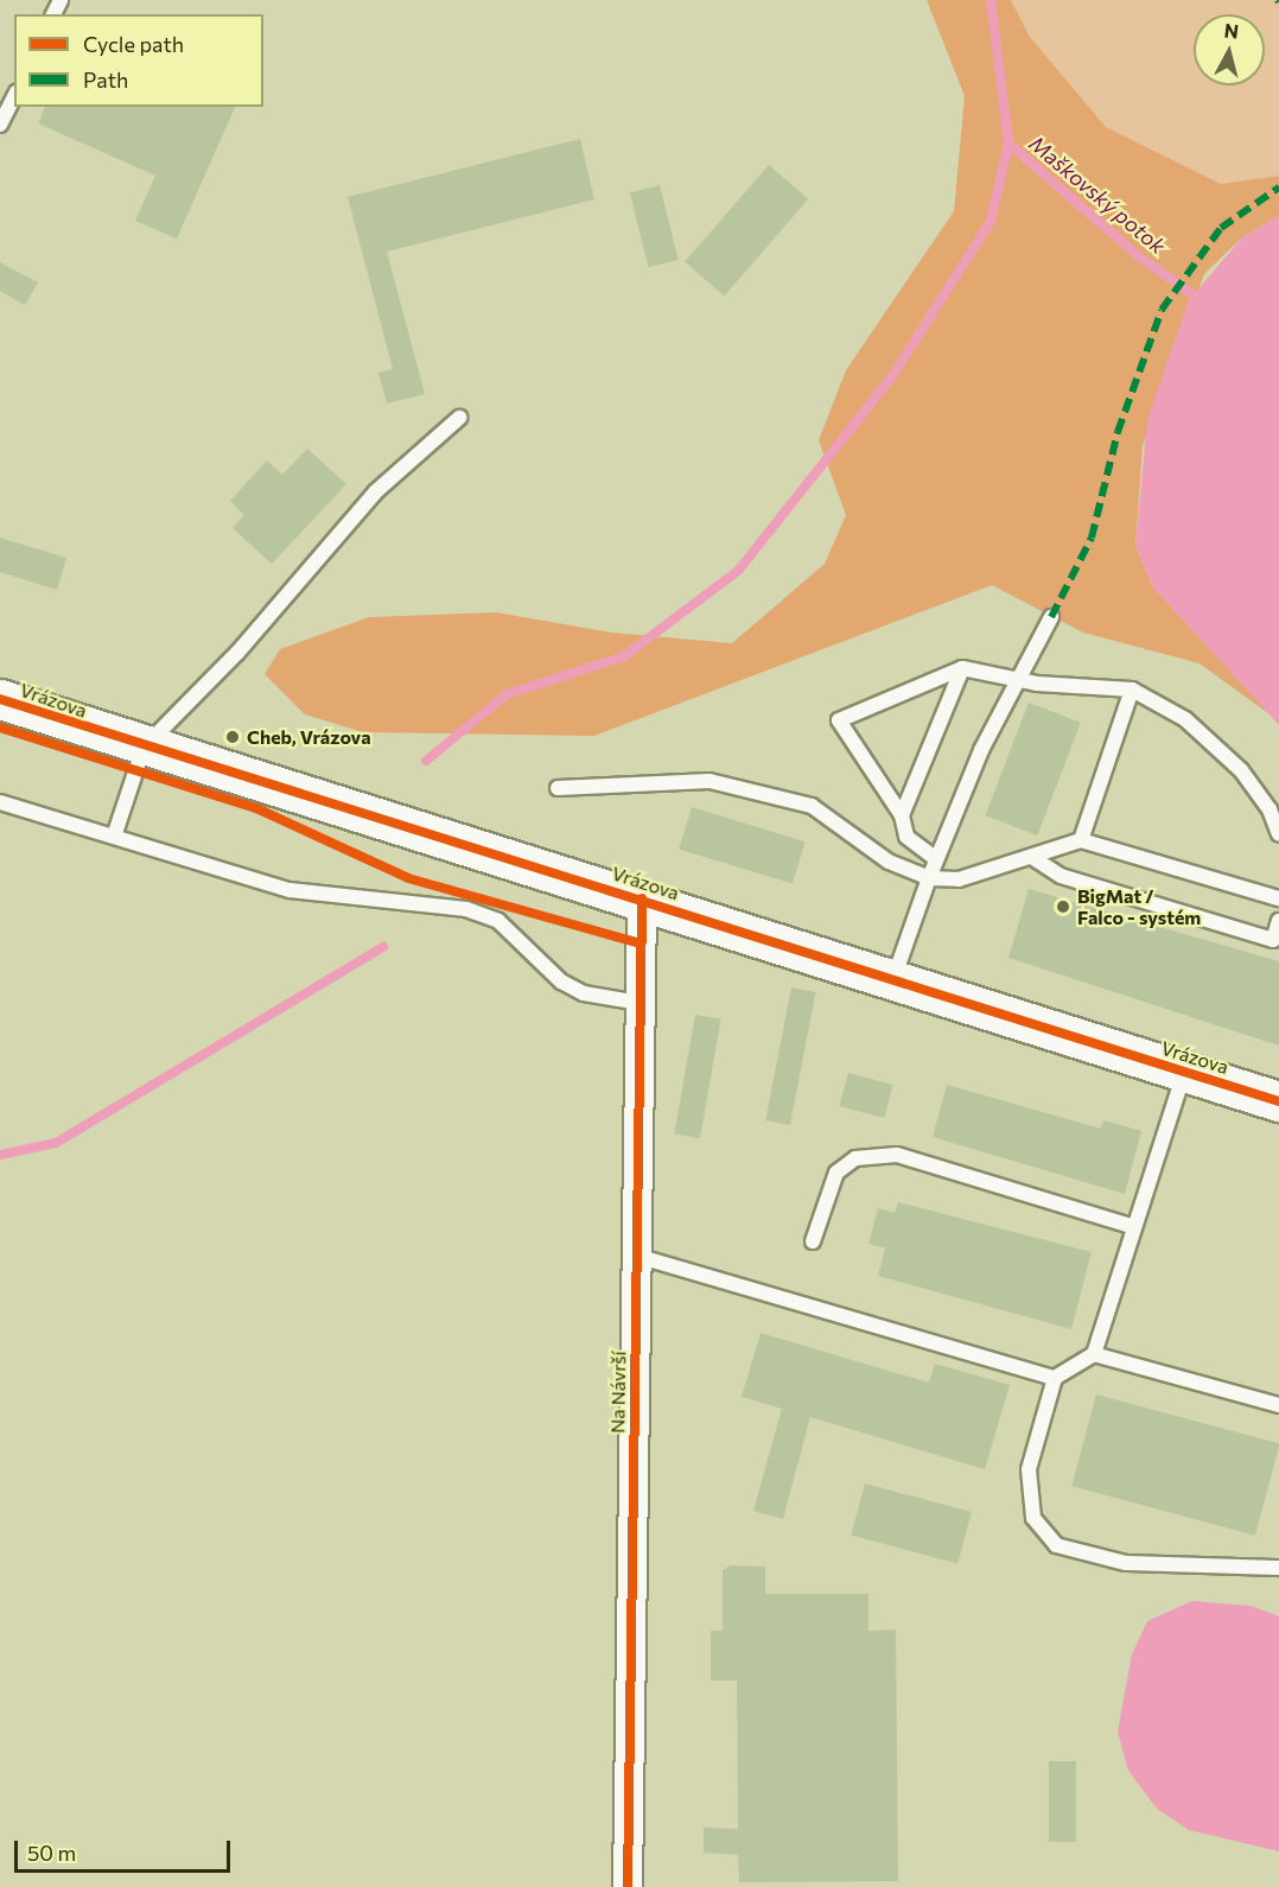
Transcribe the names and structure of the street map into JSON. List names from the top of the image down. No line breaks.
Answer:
{"streets":{"street":["Vrázova","Na Návrší"]},"crossings":[["Vrázova","Na Návrší"]],"water":["Maškovský potok"],"places":["Cheb, Vrázova","BigMat / Falco - systém"],"legend":["Cycle path","Path"],"scale_bar":"50 m","north":"top"}
